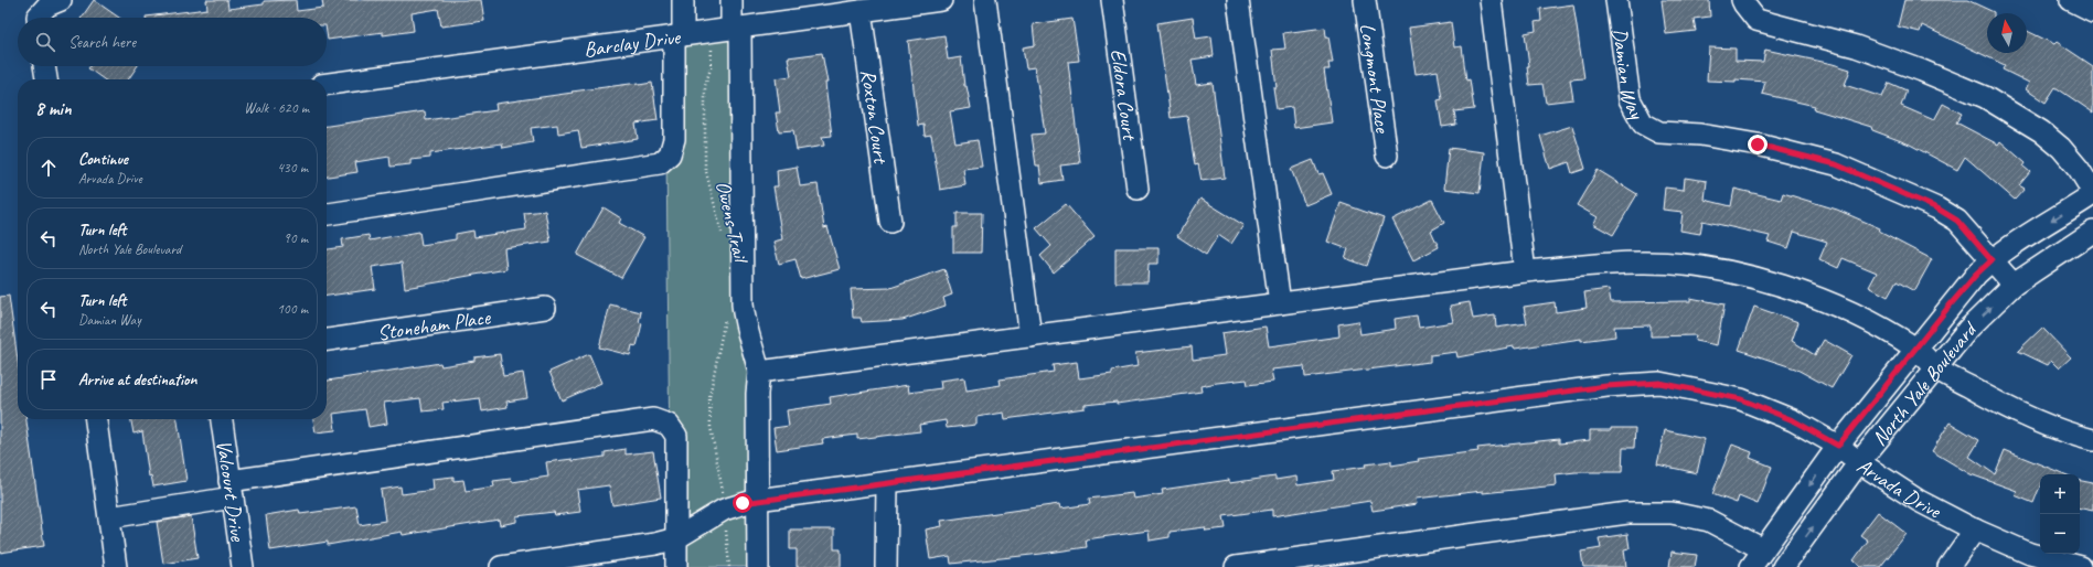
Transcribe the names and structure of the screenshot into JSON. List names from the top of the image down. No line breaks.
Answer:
{"streets":{"street":["Barclay Drive","Damian Way","Longmont Place","Eldora Court","Roxton Court","Stoneham Place","North Yale Boulevard","Arvada Drive","Valcourt Drive"],"path":["Owens Trail"]},"crossings":[["Barclay Drive","Roxton Court"],["Barclay Drive","Owens Trail"],["Damian Way","North Yale Boulevard"],["North Yale Boulevard","Arvada Drive"]],"north":"top","page":{"search":"Search here","heading":["8 min","Walk · 620 m"],"list":[["Continue","Arvada Drive","430 m"],["Turn left","North Yale Boulevard","90 m"],["Turn left","Damian Way","100 m"],"Arrive at destination"],"map_buttons":["+","−"]}}
